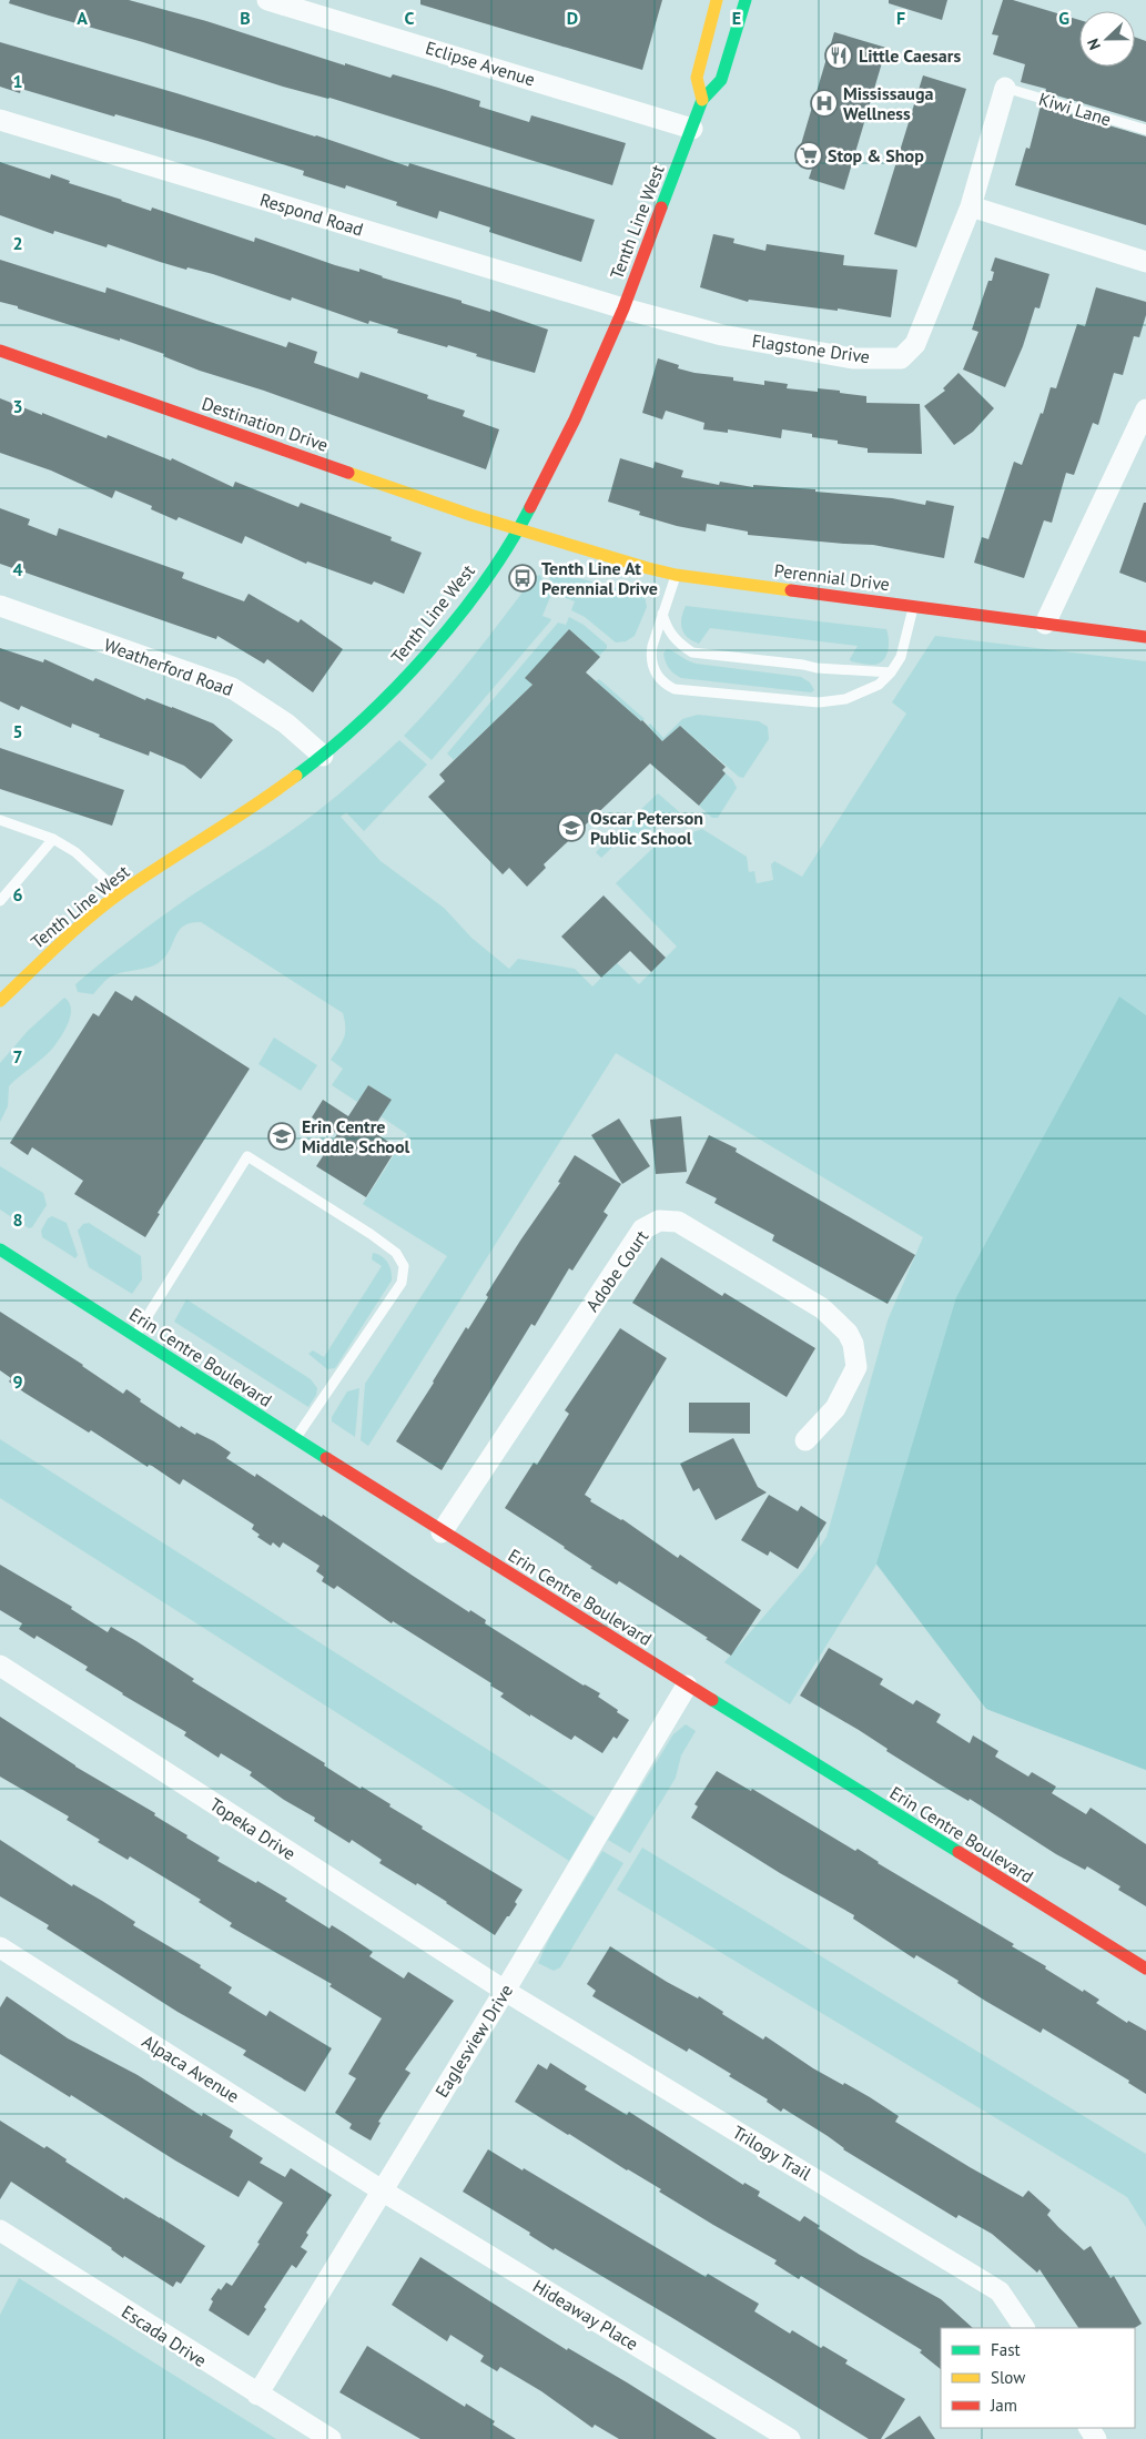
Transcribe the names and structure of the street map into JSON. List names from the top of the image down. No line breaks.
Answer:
{"streets":{"street":["Eclipse Avenue","Respond Road","Tenth Line West","Flagstone Drive","Destination Drive","Perennial Drive","Weatherford Road","Adobe Court","Erin Centre Boulevard","Topeka Drive","Eaglesview Drive","Alpaca Avenue","Trilogy Trail","Hideaway Place","Escada Drive"],"lane":["Kiwi Lane"]},"crossings":[["Eclipse Avenue","Tenth Line West"],["Kiwi Lane","Flagstone Drive"],["Respond Road","Tenth Line West"],["Respond Road","Flagstone Drive"],["Tenth Line West","Flagstone Drive"],["Tenth Line West","Destination Drive"],["Tenth Line West","Perennial Drive"],["Tenth Line West","Weatherford Road"],["Destination Drive","Perennial Drive"],["Adobe Court","Erin Centre Boulevard"],["Erin Centre Boulevard","Eaglesview Drive"],["Topeka Drive","Eaglesview Drive"],["Topeka Drive","Trilogy Trail"],["Eaglesview Drive","Alpaca Avenue"],["Eaglesview Drive","Trilogy Trail"],["Eaglesview Drive","Hideaway Place"],["Eaglesview Drive","Escada Drive"],["Alpaca Avenue","Hideaway Place"]],"places":{"restaurant":["Little Caesars"],"hospital":["Mississauga Wellness"],"supermarket":["Stop & Shop"],"bus stop":["Tenth Line At Perennial Drive"],"school or university":["Oscar Peterson Public School","Erin Centre Middle School"]},"legend":["Fast","Slow","Jam"],"north":"left","grid":{"columns":["A","B","C","D","E","F","G"],"rows":["1","2","3","4","5","6","7","8","9"]}}
